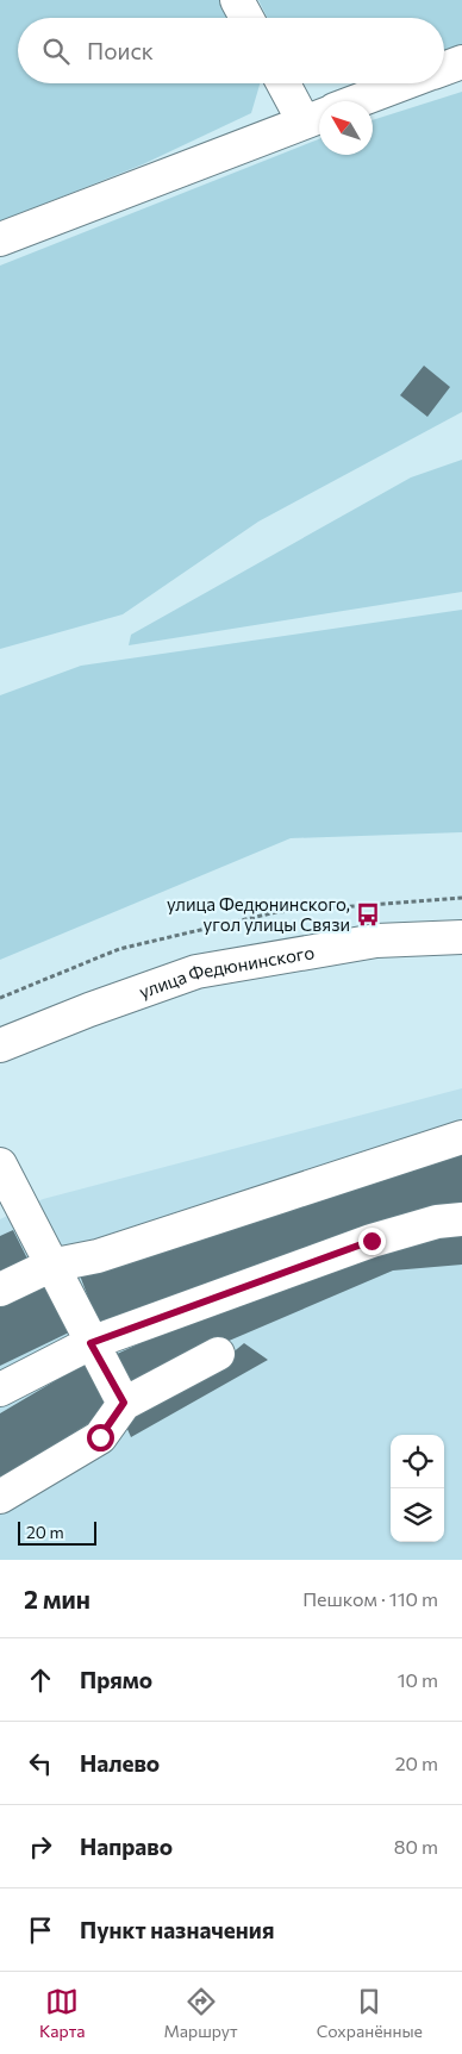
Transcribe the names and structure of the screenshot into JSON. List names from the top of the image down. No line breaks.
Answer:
{"streets":{"main road":["улица Федюнинского"]},"places":{"bus stop":["улица Федюнинского, угол улицы Связи"]},"scale_bar":"20 m","north":"top left","page":{"search":"Поиск","scale":"20 m","heading":["2 мин","Пешком · 110 m"],"list":[["Прямо","10 m"],["Налево","20 m"],["Направо","80 m"],"Пункт назначения"],"nav":["Карта","Маршрут","Сохранённые"]}}
